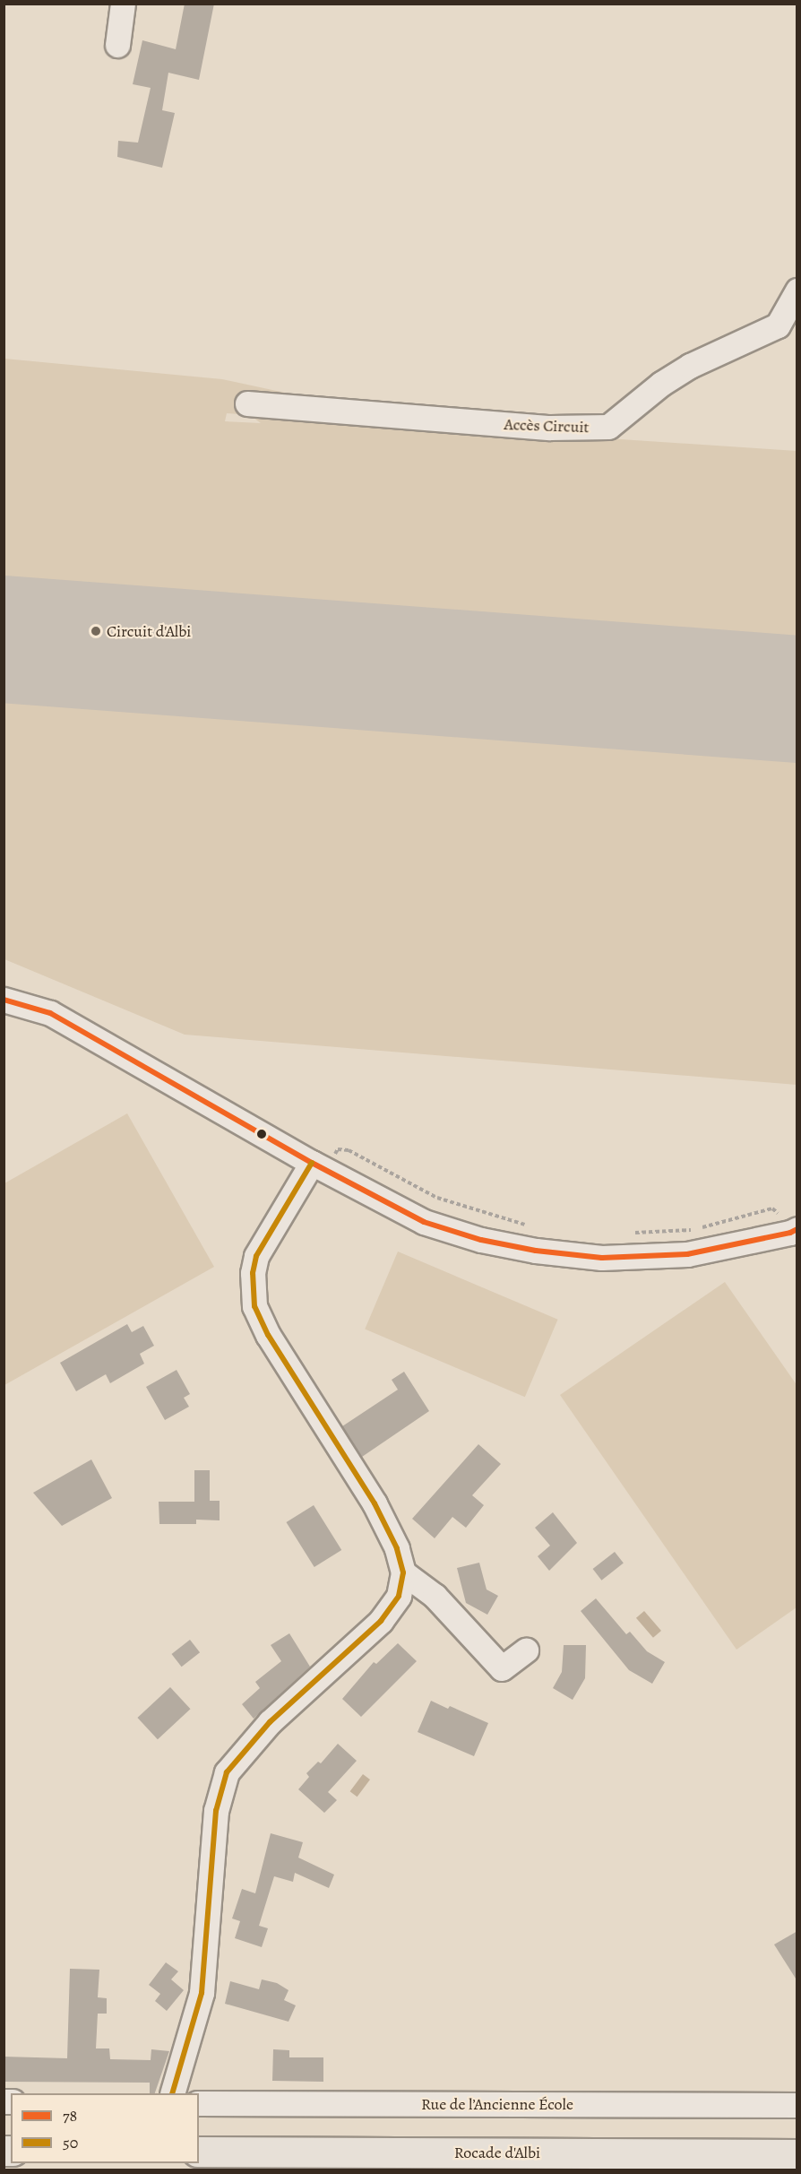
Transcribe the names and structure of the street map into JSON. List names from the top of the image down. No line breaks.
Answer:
{"streets":{"highway":["Rocade d'Albi"],"street":["Accès Circuit","Rue de l’Ancienne École"]},"places":["Circuit d'Albi"],"lines":["transit line 78","transit line 50"],"legend":["78","50"]}
